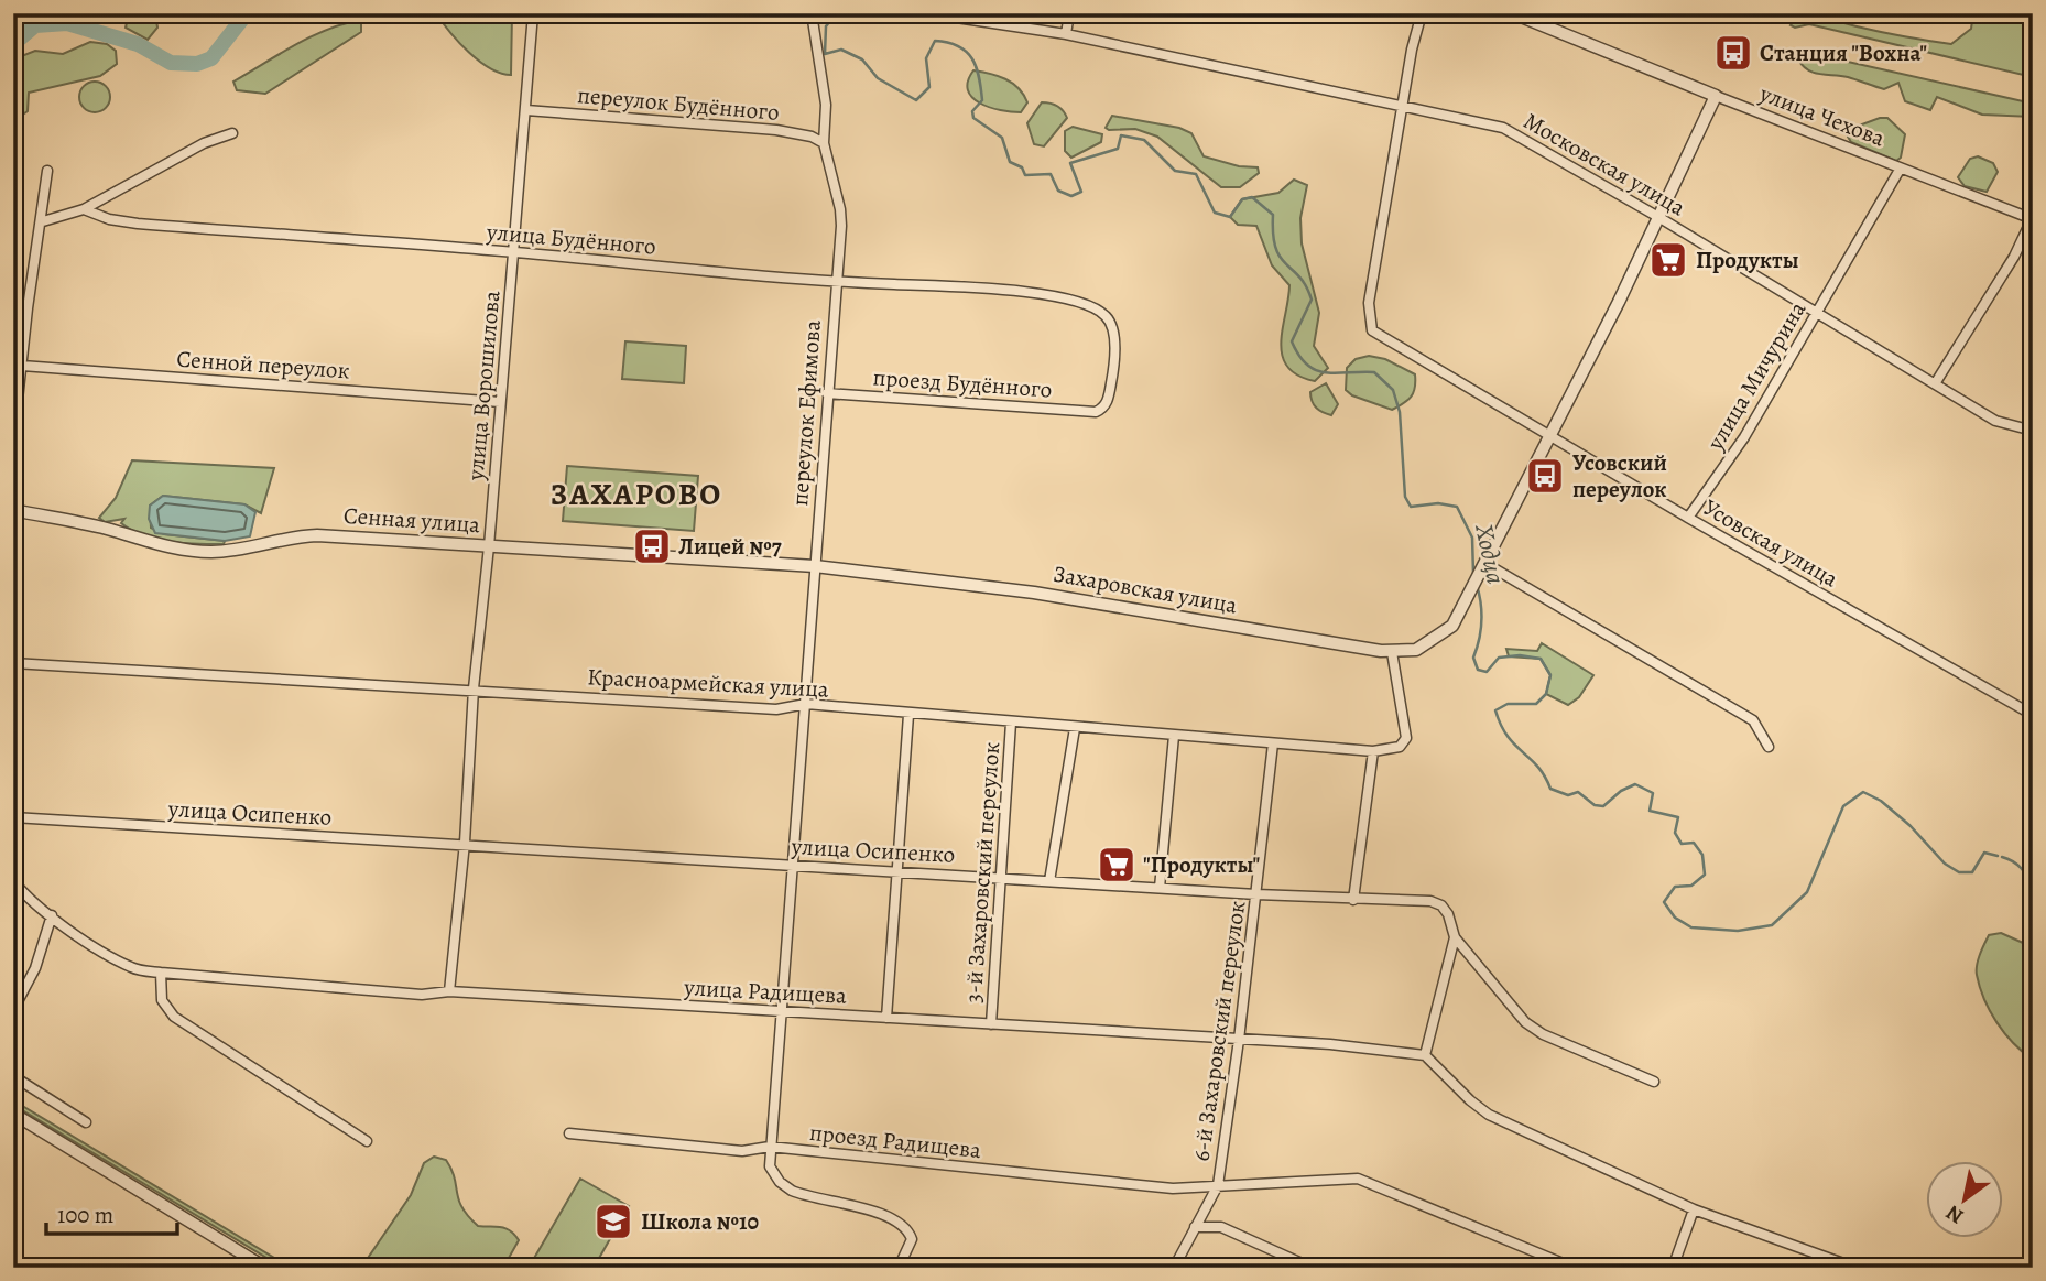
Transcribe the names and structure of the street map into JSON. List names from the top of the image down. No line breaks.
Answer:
{"streets":{"street":["переулок Будённого","улица Чехова","Московская улица","улица Будённого","Сенной переулок","улица Мичурина","проезд Будённого","улица Ворошилова","переулок Ефимова","Сенная улица","Усовская улица","Захаровская улица","Красноармейская улица","улица Осипенко","3-й Захаровский переулок","улица Радищева","6-й Захаровский переулок","проезд Радищева"]},"crossings":[["переулок Будённого","улица Ворошилова"],["переулок Будённого","переулок Ефимова"],["улица Чехова","улица Мичурина"],["Московская улица","улица Мичурина"],["Московская улица","Усовская улица"],["улица Будённого","проезд Будённого"],["улица Будённого","улица Ворошилова"],["улица Будённого","переулок Ефимова"],["Сенной переулок","улица Ворошилова"],["улица Мичурина","Усовская улица"],["проезд Будённого","переулок Ефимова"],["улица Ворошилова","Сенная улица"],["улица Ворошилова","Красноармейская улица"],["улица Ворошилова","улица Осипенко"],["улица Ворошилова","улица Радищева"],["переулок Ефимова","Сенная улица"],["переулок Ефимова","Захаровская улица"],["переулок Ефимова","Красноармейская улица"],["переулок Ефимова","улица Осипенко"],["переулок Ефимова","улица Радищева"],["переулок Ефимова","проезд Радищева"],["Сенная улица","Захаровская улица"],["Захаровская улица","Красноармейская улица"],["Красноармейская улица","3-й Захаровский переулок"],["Красноармейская улица","6-й Захаровский переулок"],["улица Осипенко","3-й Захаровский переулок"],["улица Осипенко","6-й Захаровский переулок"],["3-й Захаровский переулок","улица Радищева"],["улица Радищева","6-й Захаровский переулок"],["6-й Захаровский переулок","проезд Радищева"]],"districts":["ЗАХАРОВО"],"water":["Ходца"],"places":{"bus stop":["Станция \"Вохна\"","Усовский переулок","Лицей №7"],"supermarket":["Продукты","\"Продукты\""],"school or university":["Школа №10"]},"scale_bar":"100 m","north":"bottom left"}
